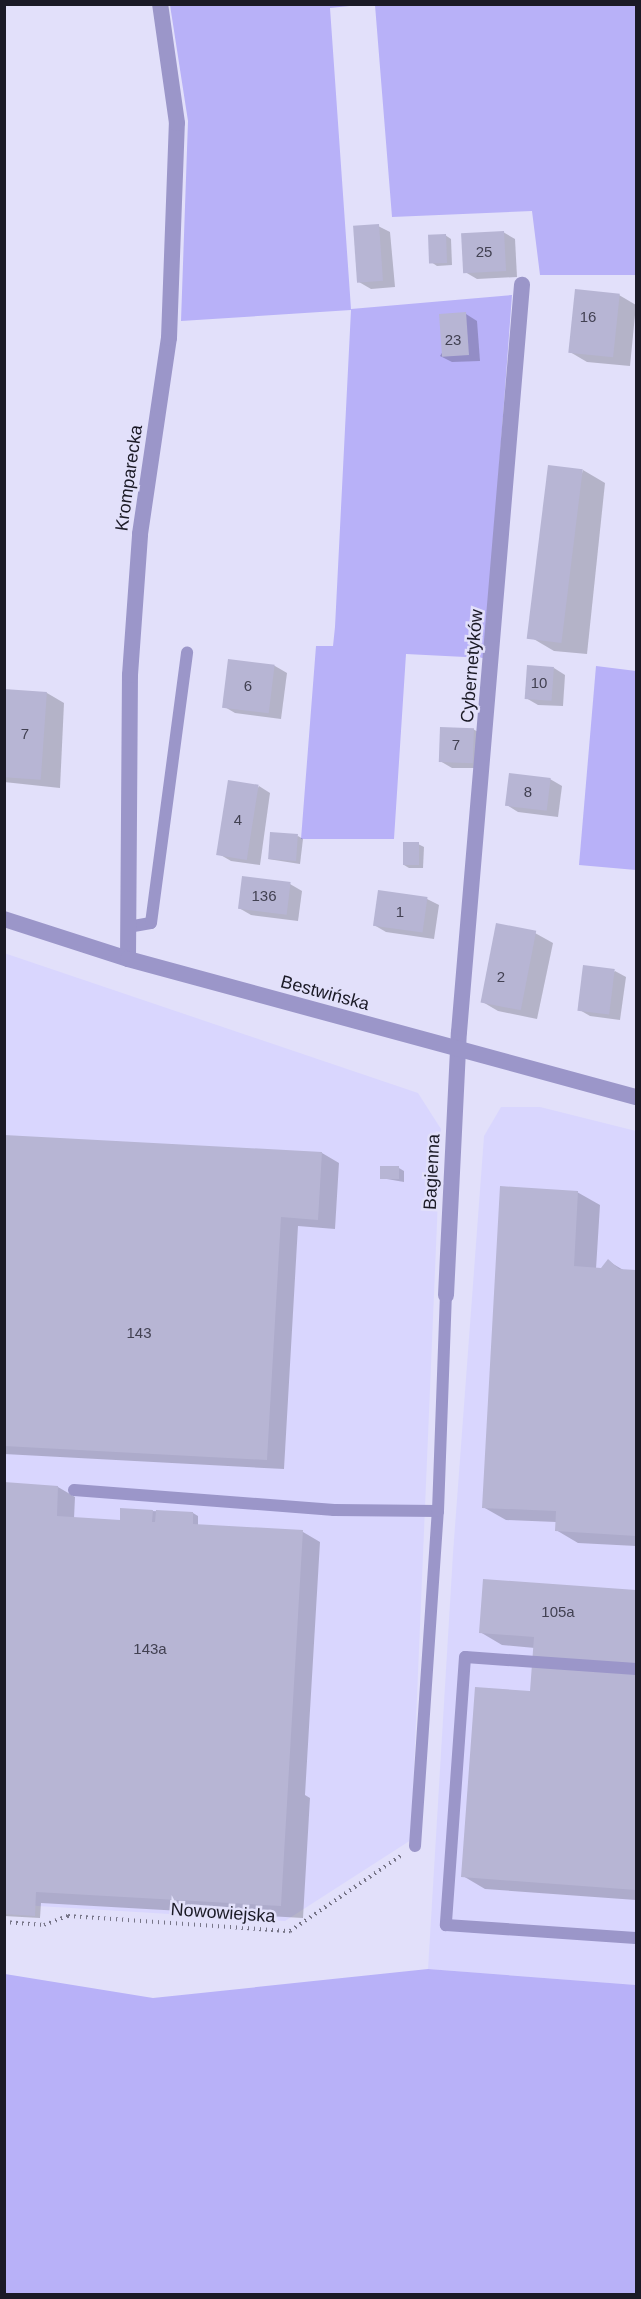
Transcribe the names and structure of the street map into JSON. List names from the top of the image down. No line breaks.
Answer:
{"streets":{"street":["Kromparecka","Cybernetyków","Bestwińska","Bagienna"],"path":["Nowowiejska"]},"crossings":[["Kromparecka","Bestwińska"],["Cybernetyków","Bestwińska"],["Cybernetyków","Bagienna"],["Bestwińska","Bagienna"]],"house_numbers":["25","16","23","10","6","7","7","8","4","136","1","2","143","105a","143a"]}
